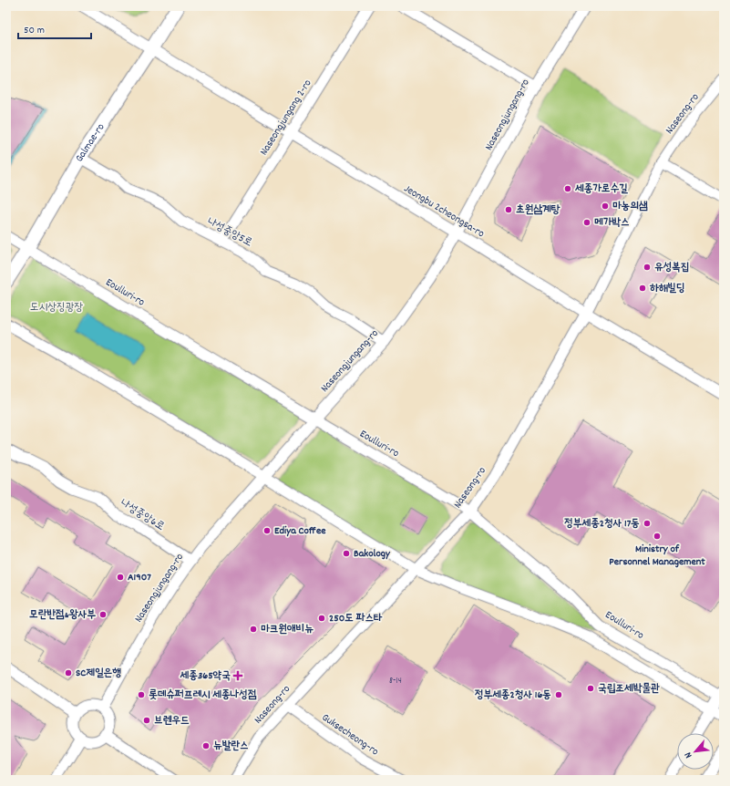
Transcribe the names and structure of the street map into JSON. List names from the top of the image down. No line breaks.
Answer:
{"streets":{"main road":["Galmae-ro"],"street":["Naseong-ro","Naseongjungang-ro","Naseongjungang 2-ro","Jeongbu 2cheongsa-ro","나성중앙5로","Eoulluri-ro","나성중앙6로","Guksecheong-ro"]},"crossings":[["Naseong-ro","Jeongbu 2cheongsa-ro"],["Naseong-ro","Eoulluri-ro"],["Naseong-ro","Guksecheong-ro"],["Naseongjungang-ro","Jeongbu 2cheongsa-ro"],["Naseongjungang-ro","나성중앙5로"],["Naseongjungang-ro","Eoulluri-ro"],["Naseongjungang-ro","나성중앙6로"],["Naseongjungang 2-ro","Jeongbu 2cheongsa-ro"],["Naseongjungang 2-ro","나성중앙5로"],["Galmae-ro","Jeongbu 2cheongsa-ro"],["Galmae-ro","나성중앙5로"],["Galmae-ro","Eoulluri-ro"]],"parks":["도시상징광장"],"places":{"other":["세종가로수길","마농의샘","초원삼계탕","메가박스","유성복집","하해빌딩","정부세종2청사 17동","Ediya Coffee","Ministry of Personnel Management","Bakology","A1907","모란반점&왕사부","250도 파스타","마크원애비뉴","SC제일은행","국립조세박물관","롯데슈퍼프레시 세종나성점","정부세종2청사 16동","브렌우드","뉴발란스"],"health":["세종365약국"]},"house_numbers":["8-14"],"scale_bar":"50 m","north":"bottom left"}
